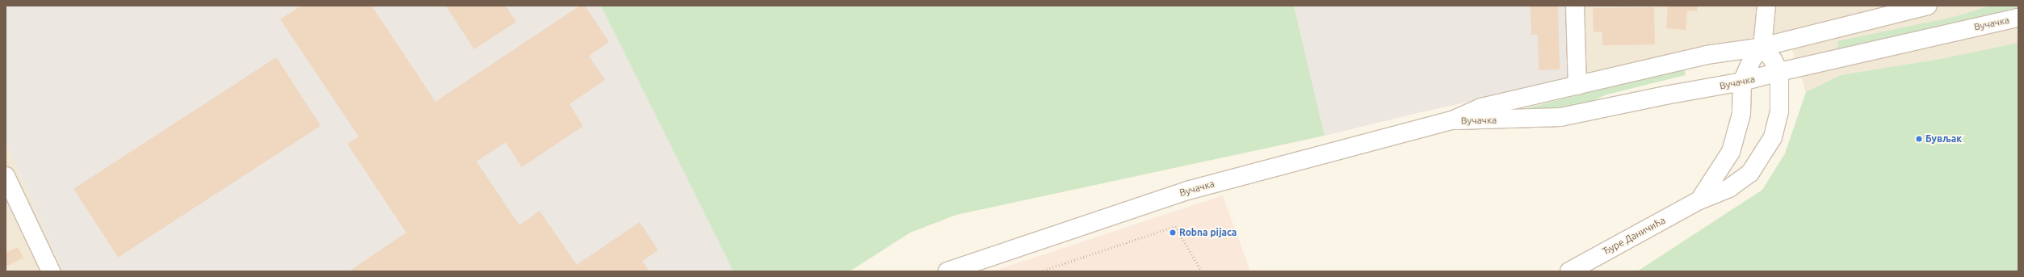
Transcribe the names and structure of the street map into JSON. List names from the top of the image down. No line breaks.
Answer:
{"streets":{"street":["Вучачка","Ђуре Даничића"]},"crossings":[["Вучачка","Ђуре Даничића"]],"places":["Бувљак","Robna pijaca"]}
